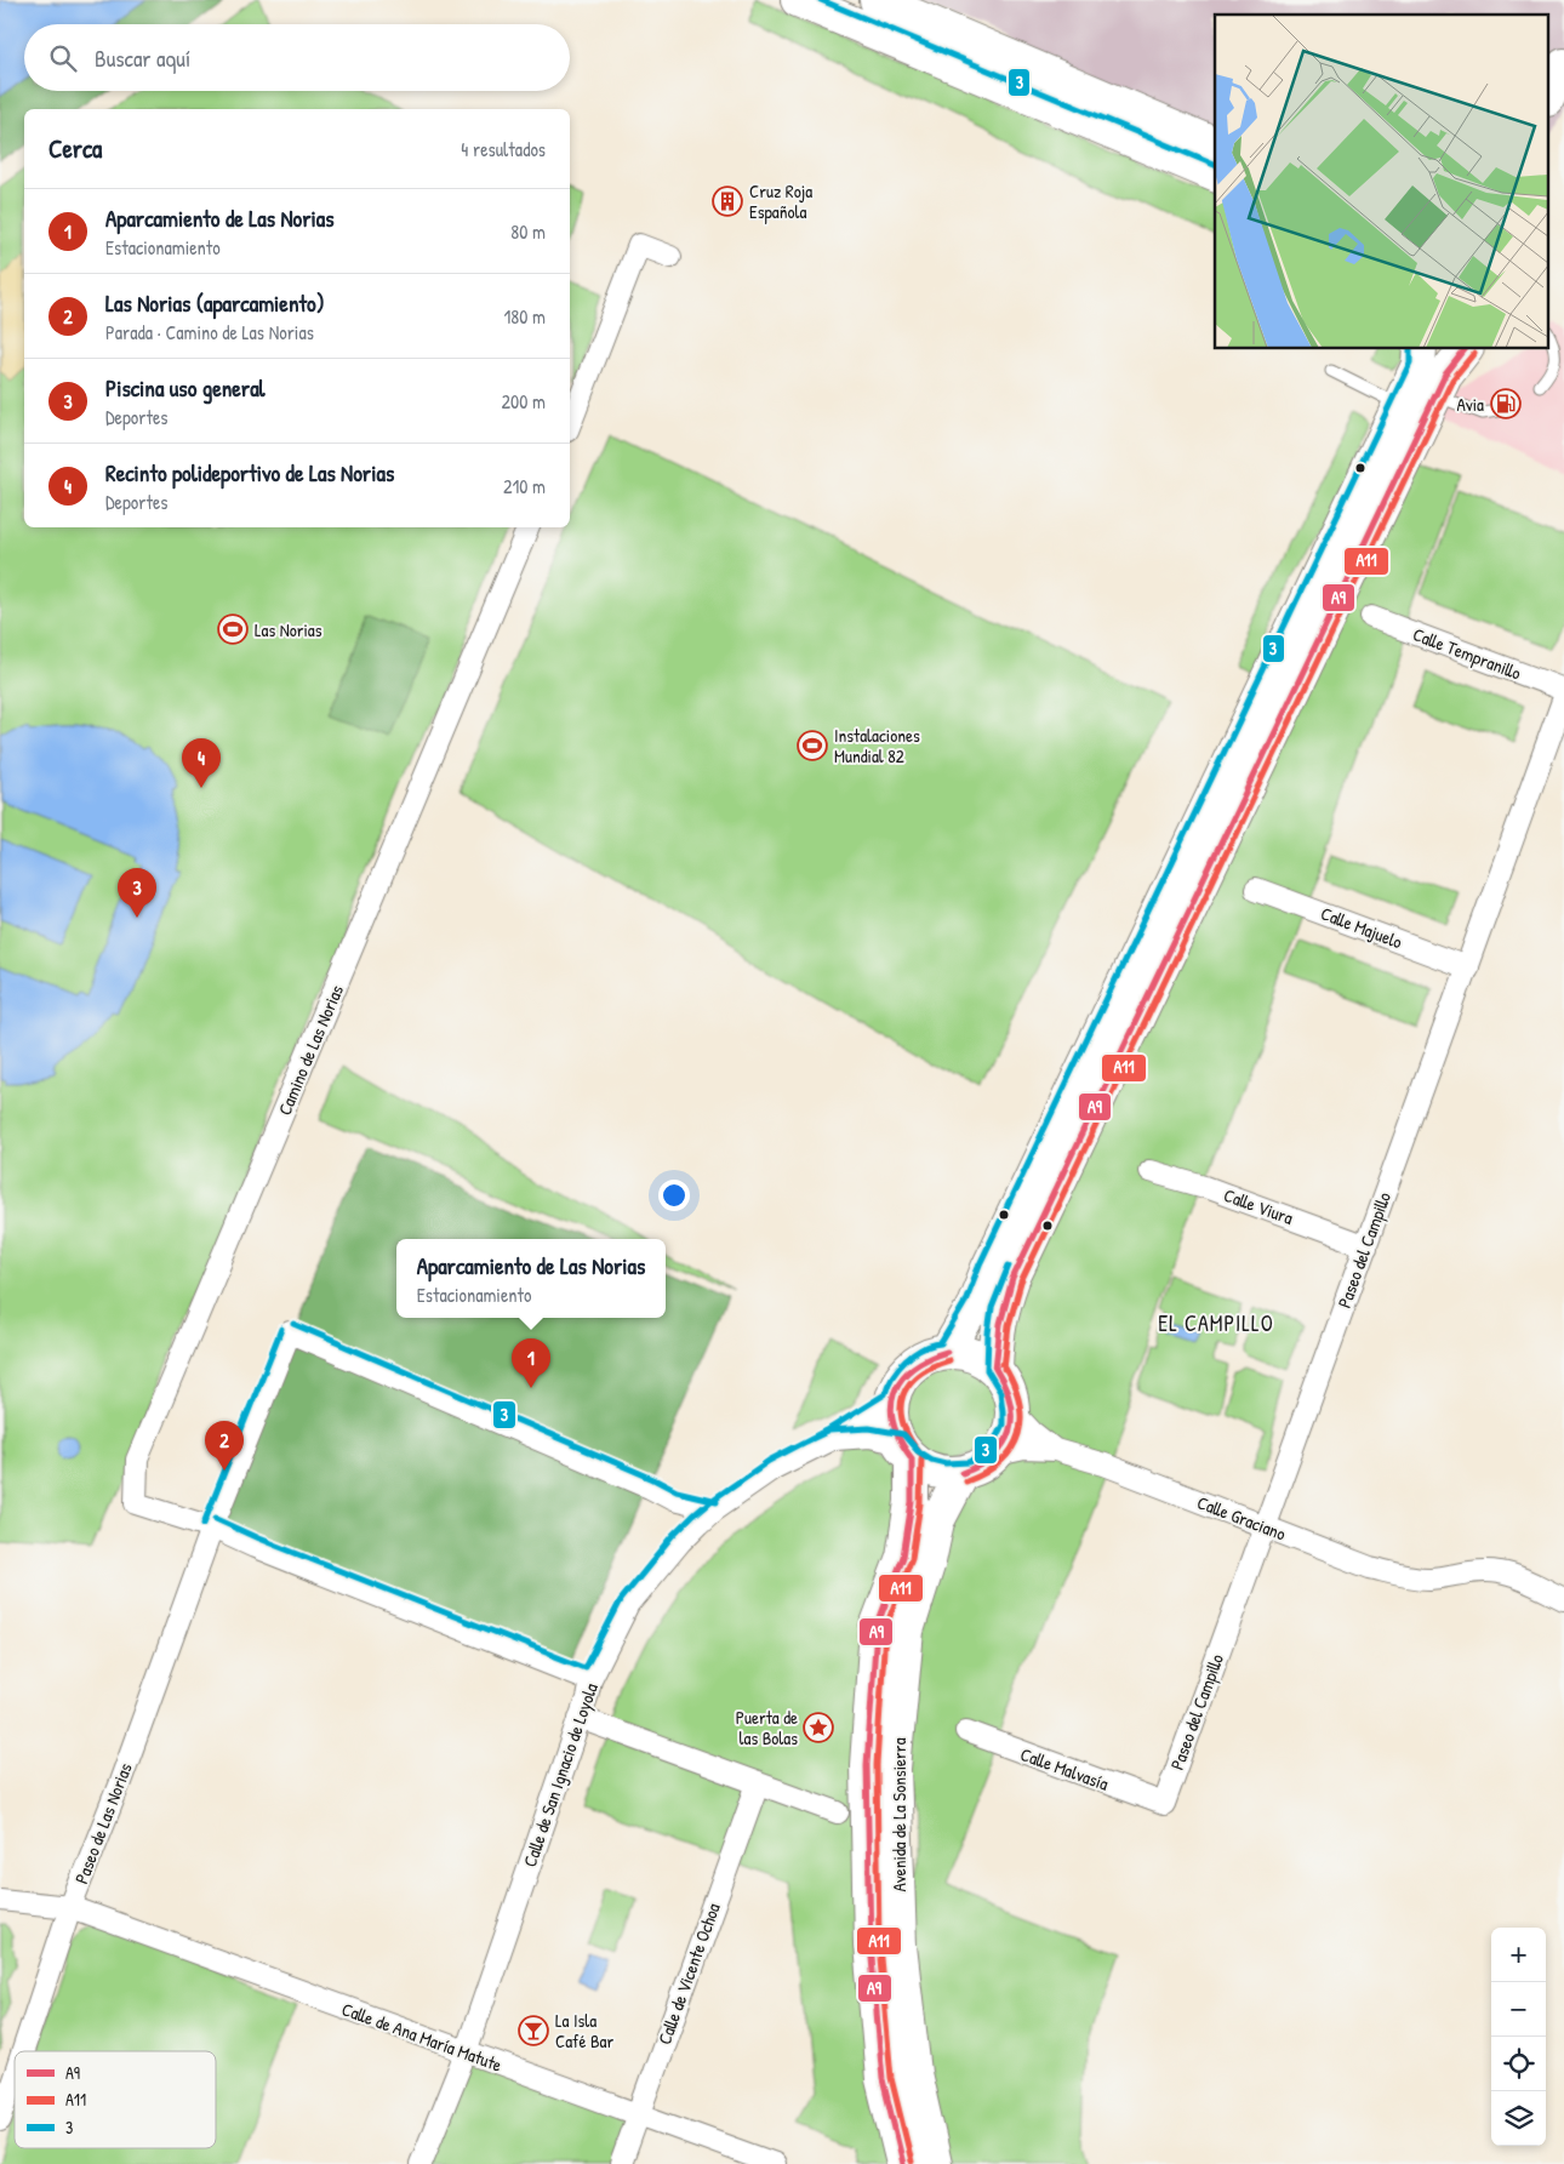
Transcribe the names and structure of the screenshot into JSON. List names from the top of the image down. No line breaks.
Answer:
{"streets":{"main road":["Avenida de La Sonsierra"],"street":["Calle Tempranillo","Calle Majuelo","Camino de Las Norias","Calle Viura","Paseo del Campillo","Calle Graciano","Calle Malvasía","Calle de San Ignacio de Loyola","Paseo de Las Norias","Calle de Vicente Ochoa","Calle de Ana María Matute"]},"crossings":[["Calle Majuelo","Paseo del Campillo"],["Camino de Las Norias","Paseo de Las Norias"],["Calle Viura","Paseo del Campillo"],["Paseo del Campillo","Calle Graciano"],["Paseo del Campillo","Calle Malvasía"],["Calle Graciano","Calle de San Ignacio de Loyola"],["Calle Graciano","Avenida de La Sonsierra"],["Calle de San Ignacio de Loyola","Avenida de La Sonsierra"],["Calle de San Ignacio de Loyola","Calle de Ana María Matute"],["Paseo de Las Norias","Calle de Ana María Matute"],["Calle de Vicente Ochoa","Calle de Ana María Matute"]],"districts":["EL CAMPILLO"],"places":{"building":["Cruz Roja Española"],"fuel station":["Avia"],"sports":["Las Norias","Instalaciones Mundial 82"],"place":["Puerta de las Bolas"],"bar":["La Isla Café Bar"]},"lines":["transit line 3","transit line A9","transit line A11"],"legend":["A9","A11","3"],"page":{"search":"Buscar aquí","heading":["Cerca","4 resultados"],"list":[{"mark":"1","name":"Aparcamiento de Las Norias","note":"Estacionamiento","value":"80 m"},{"mark":"2","name":"Las Norias (aparcamiento)","note":"Parada · Camino de Las Norias","value":"180 m"},{"mark":"3","name":"Piscina uso general","note":"Deportes","value":"200 m"},{"mark":"4","name":"Recinto polideportivo de Las Norias","note":"Deportes","value":"210 m"}],"pins":["4","3","1","2"],"popup":["Aparcamiento de Las Norias","Estacionamiento"],"map_buttons":["+","−"]}}
